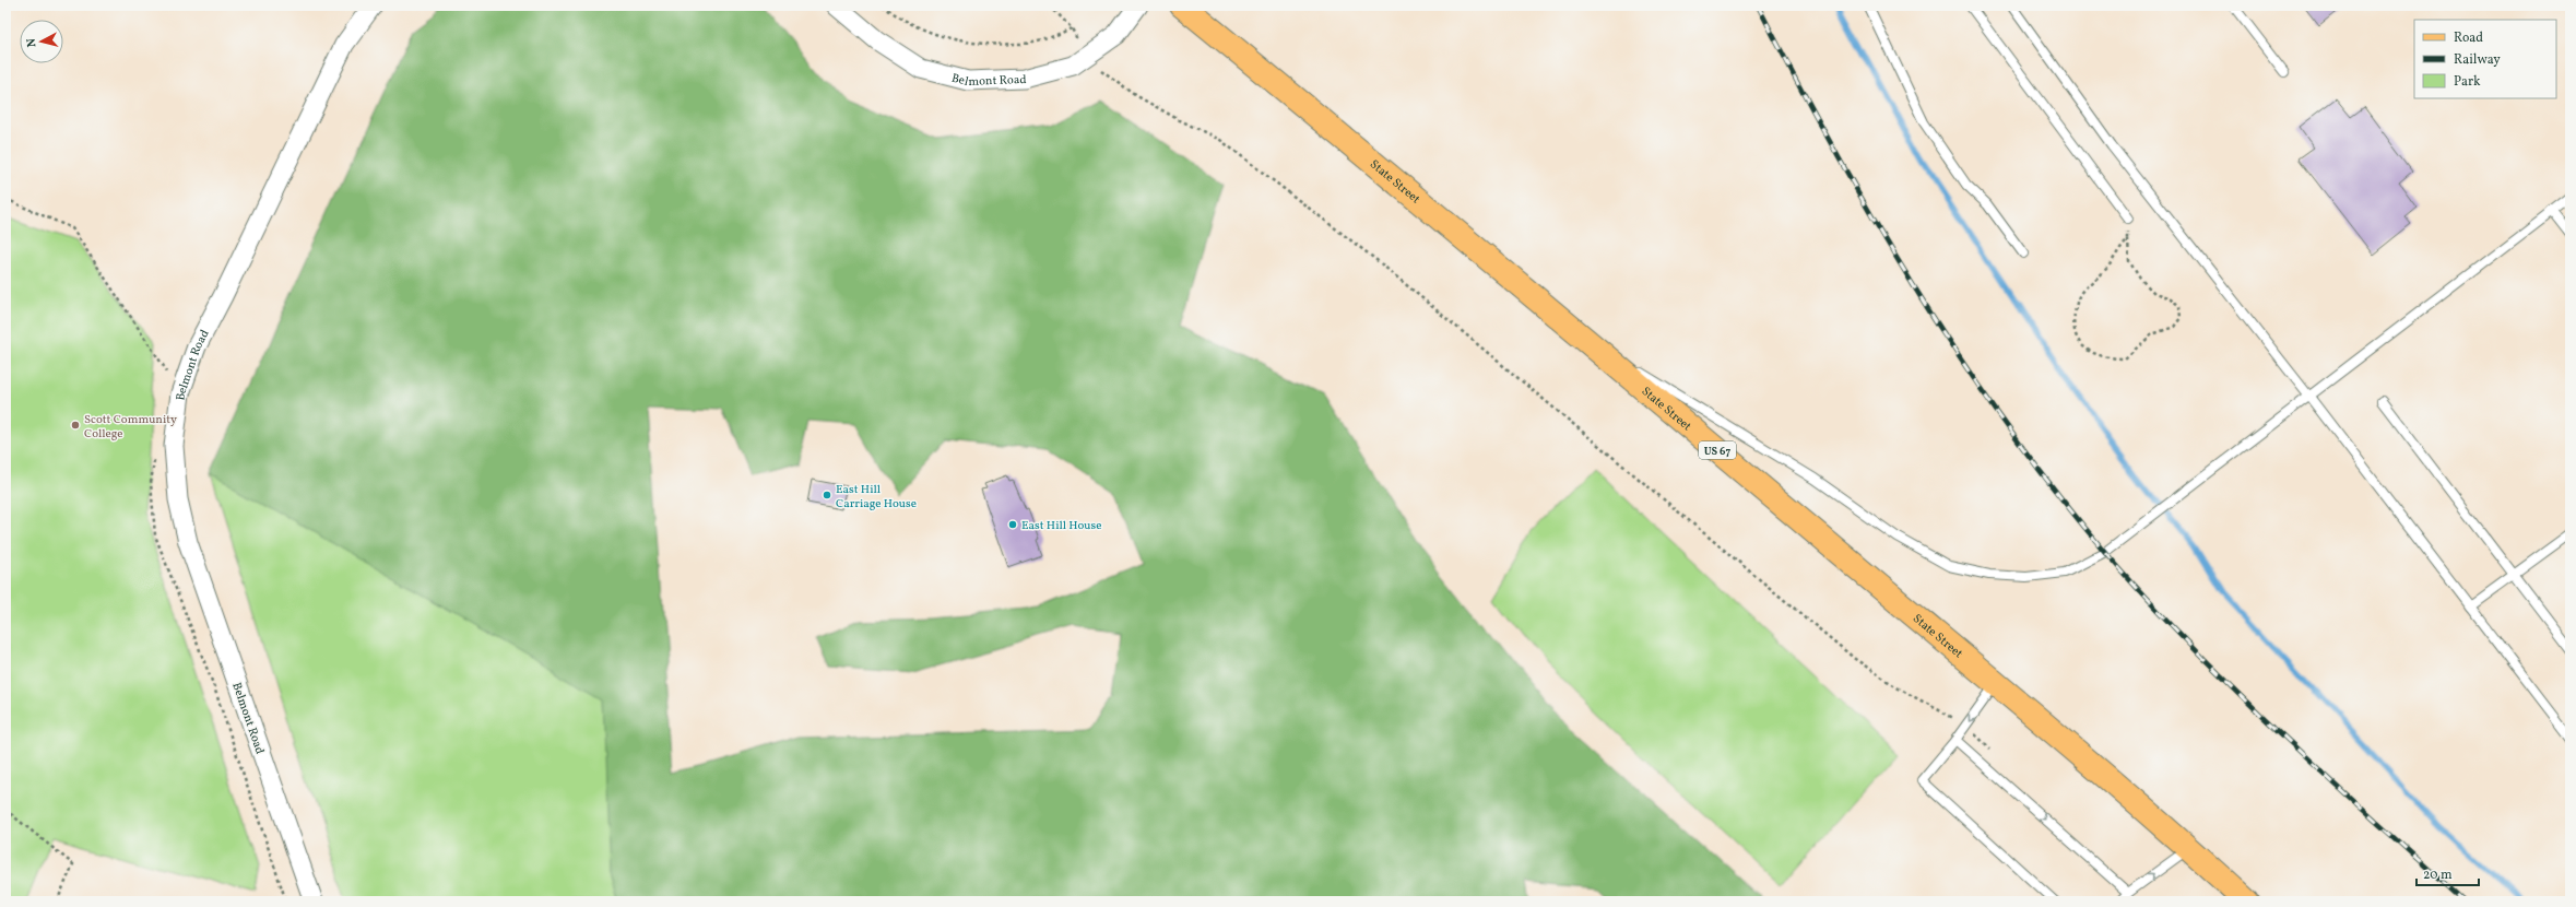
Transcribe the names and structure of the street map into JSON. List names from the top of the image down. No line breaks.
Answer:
{"streets":{"main road":["State Street","US 67"],"street":["Belmont Road"]},"places":["Scott Community College","East Hill Carriage House","East Hill House"],"legend":["Road","Railway","Park"],"scale_bar":"20 m","north":"left"}
